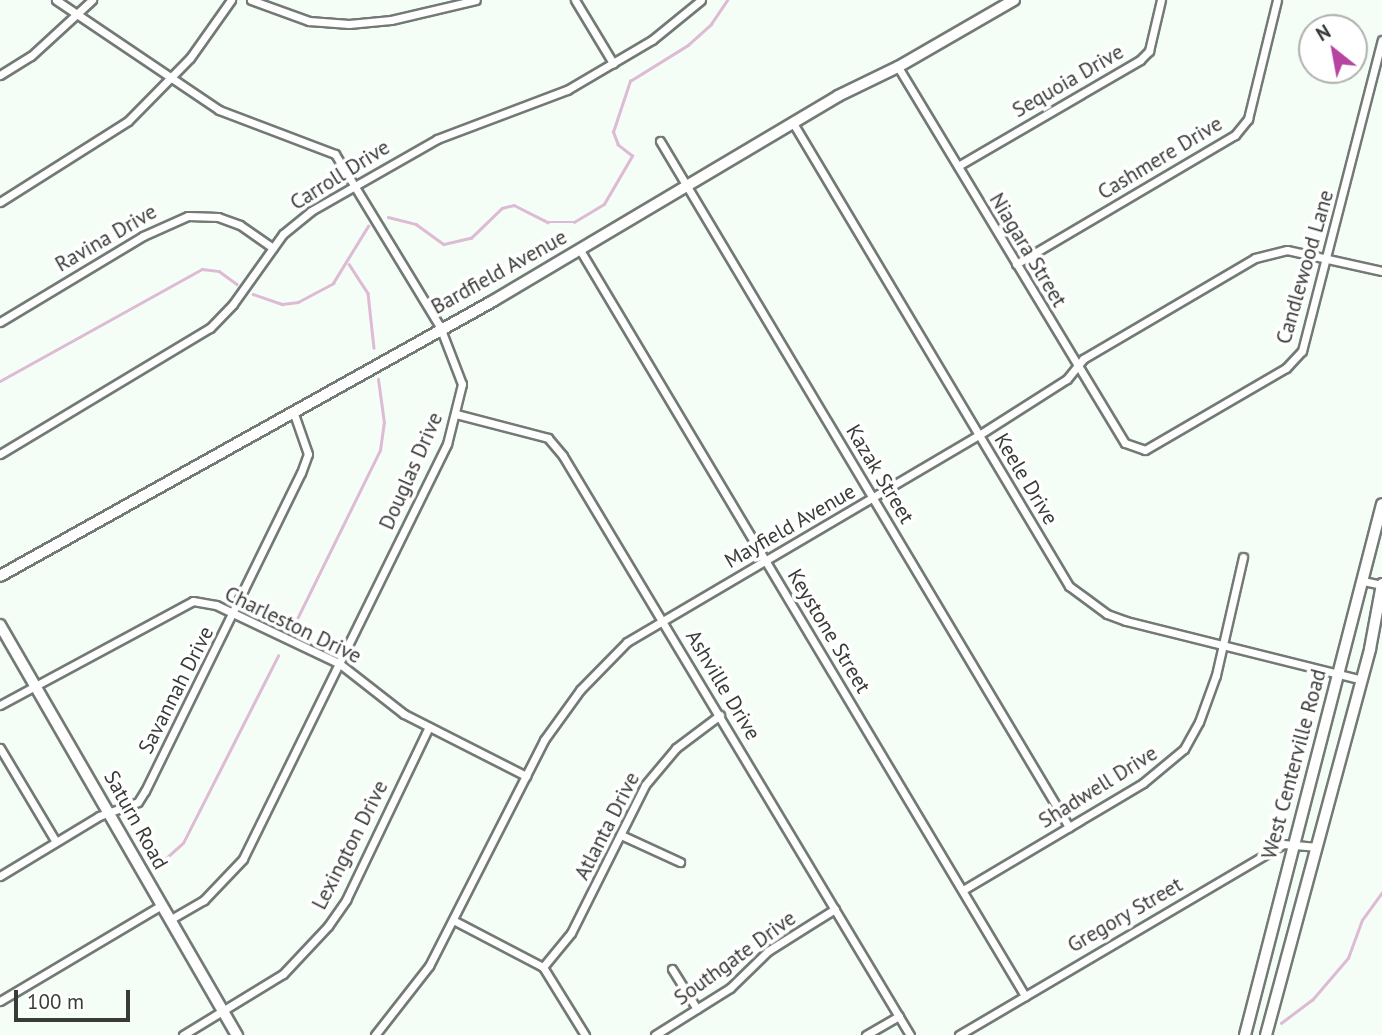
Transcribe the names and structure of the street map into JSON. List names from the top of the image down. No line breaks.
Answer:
{"streets":{"street":["Sequoia Drive","Cashmere Drive","Carroll Drive","Ravina Drive","Niagara Street","Candlewood Lane","Bardfield Avenue","Douglas Drive","Kazak Street","Keele Drive","Mayfield Avenue","Charleston Drive","Keystone Street","Ashville Drive","Savannah Drive","West Centerville Road","Shadwell Drive","Saturn Road","Atlanta Drive","Lexington Drive","Gregory Street","Southgate Drive"]},"crossings":[["Sequoia Drive","Niagara Street"],["Cashmere Drive","Niagara Street"],["Carroll Drive","Ravina Drive"],["Carroll Drive","Douglas Drive"],["Niagara Street","Candlewood Lane"],["Niagara Street","Bardfield Avenue"],["Niagara Street","Mayfield Avenue"],["Candlewood Lane","Mayfield Avenue"],["Bardfield Avenue","Douglas Drive"],["Bardfield Avenue","Kazak Street"],["Bardfield Avenue","Keele Drive"],["Bardfield Avenue","Keystone Street"],["Bardfield Avenue","Savannah Drive"],["Douglas Drive","Charleston Drive"],["Douglas Drive","Ashville Drive"],["Douglas Drive","Saturn Road"],["Kazak Street","Mayfield Avenue"],["Kazak Street","Shadwell Drive"],["Keele Drive","Mayfield Avenue"],["Keele Drive","West Centerville Road"],["Keele Drive","Shadwell Drive"],["Mayfield Avenue","Charleston Drive"],["Mayfield Avenue","Keystone Street"],["Mayfield Avenue","Ashville Drive"],["Charleston Drive","Savannah Drive"],["Charleston Drive","Saturn Road"],["Charleston Drive","Lexington Drive"],["Keystone Street","Shadwell Drive"],["Keystone Street","Gregory Street"],["Ashville Drive","Atlanta Drive"],["Ashville Drive","Southgate Drive"],["Savannah Drive","Saturn Road"],["West Centerville Road","Gregory Street"],["Saturn Road","Lexington Drive"]],"scale_bar":"100 m","north":"top left"}
